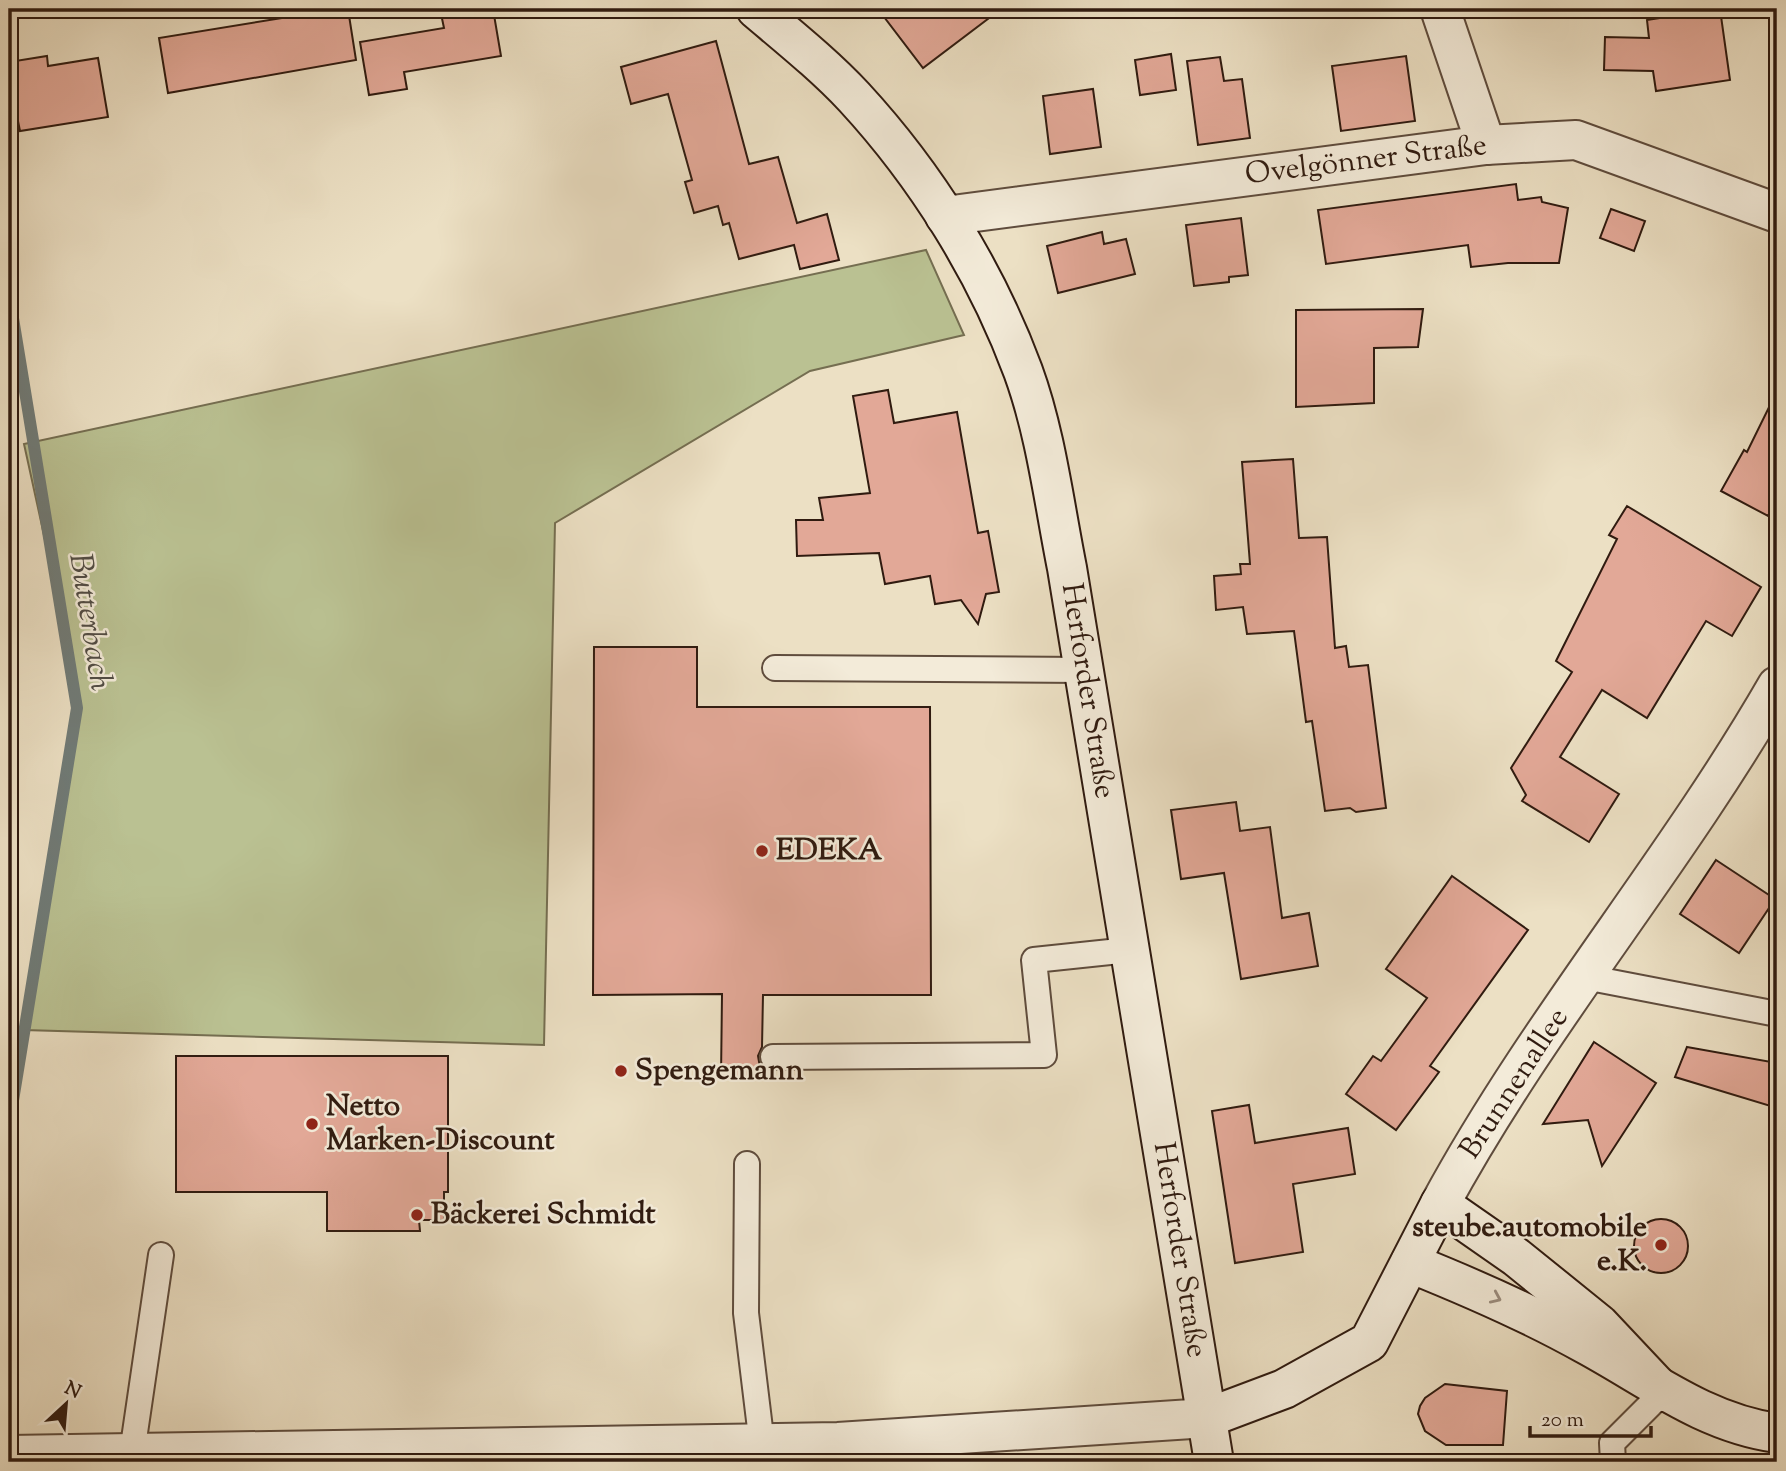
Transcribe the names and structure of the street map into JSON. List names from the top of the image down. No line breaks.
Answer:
{"streets":{"street":["Ovelgönner Straße","Herforder Straße","Brunnenallee"]},"crossings":[["Ovelgönner Straße","Herforder Straße"],["Herforder Straße","Brunnenallee"]],"water":["Butterbach"],"places":["EDEKA","Spengemann","Netto Marken-Discount","Bäckerei Schmidt","steube.automobile e.K."],"scale_bar":"20 m","north":"top right"}
